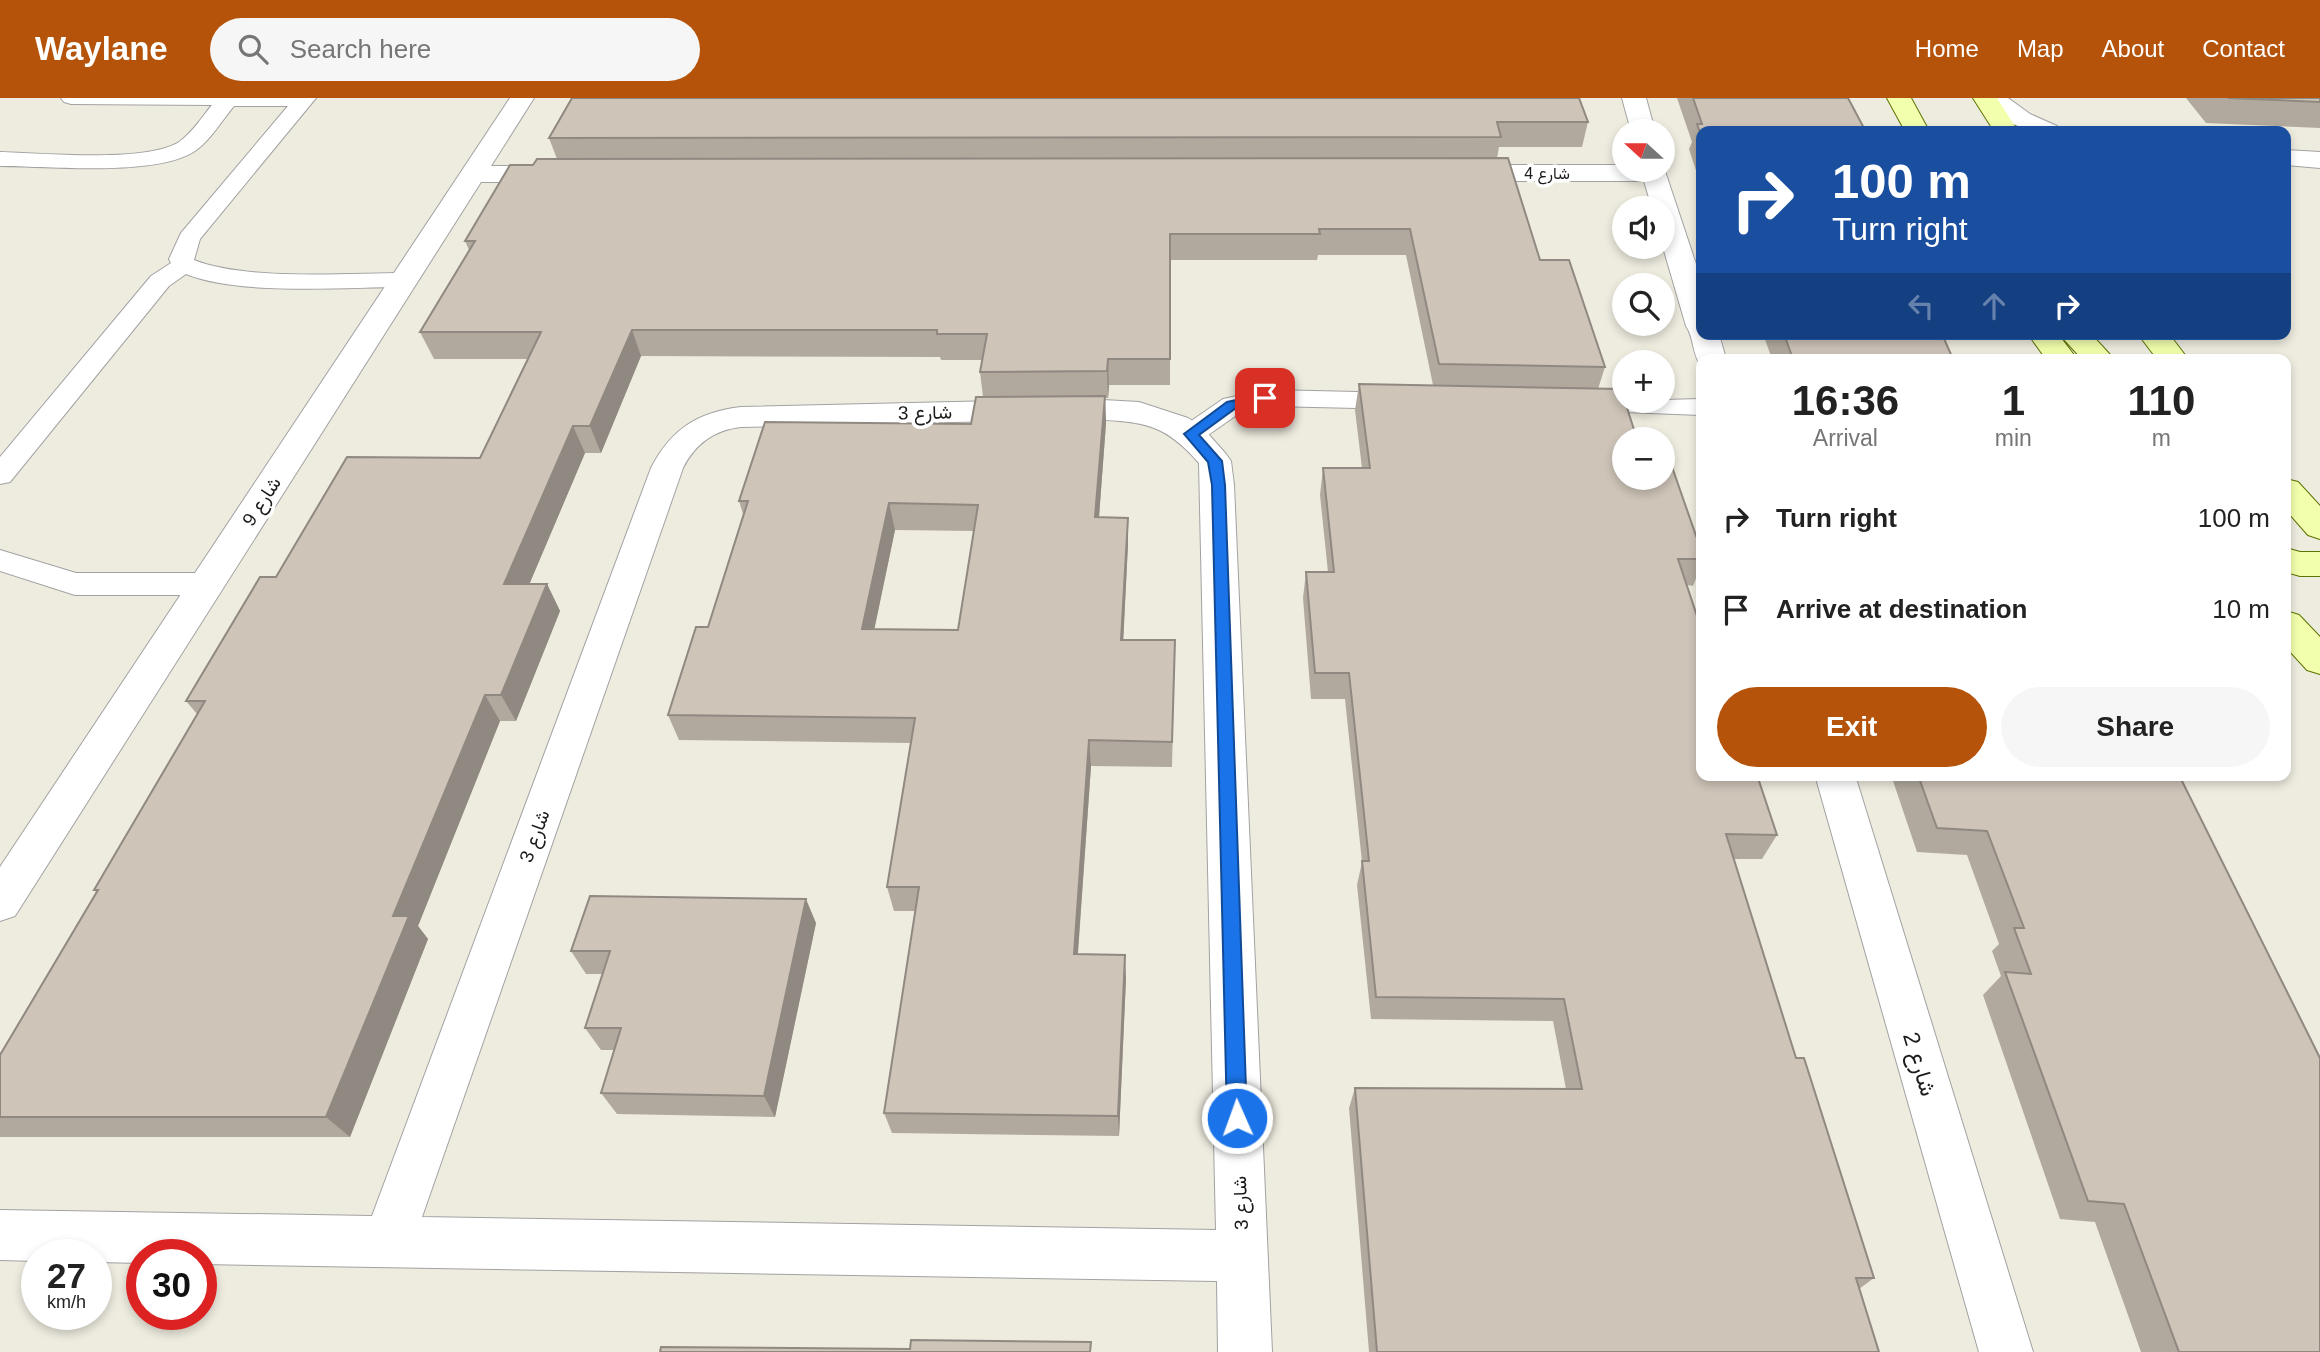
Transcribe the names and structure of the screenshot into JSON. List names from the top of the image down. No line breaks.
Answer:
{"streets":{"street":["شارع 4","شارع 3","شارع 9","شارع 2"]},"north":"left","page":{"header":"Waylane","search":"Search here","nav":["Home","Map","About","Contact"],"map_buttons":["+","−"],"turn":["100 m","Turn right"],"eta":["16:36","Arrival","1","min","110","m"],"list":[{"name":"Turn right","value":"100 m"},{"name":"Arrive at destination","value":"10 m"}],"buttons":["Exit","Share"],"speed":"27 km/h","limit":"30"}}
